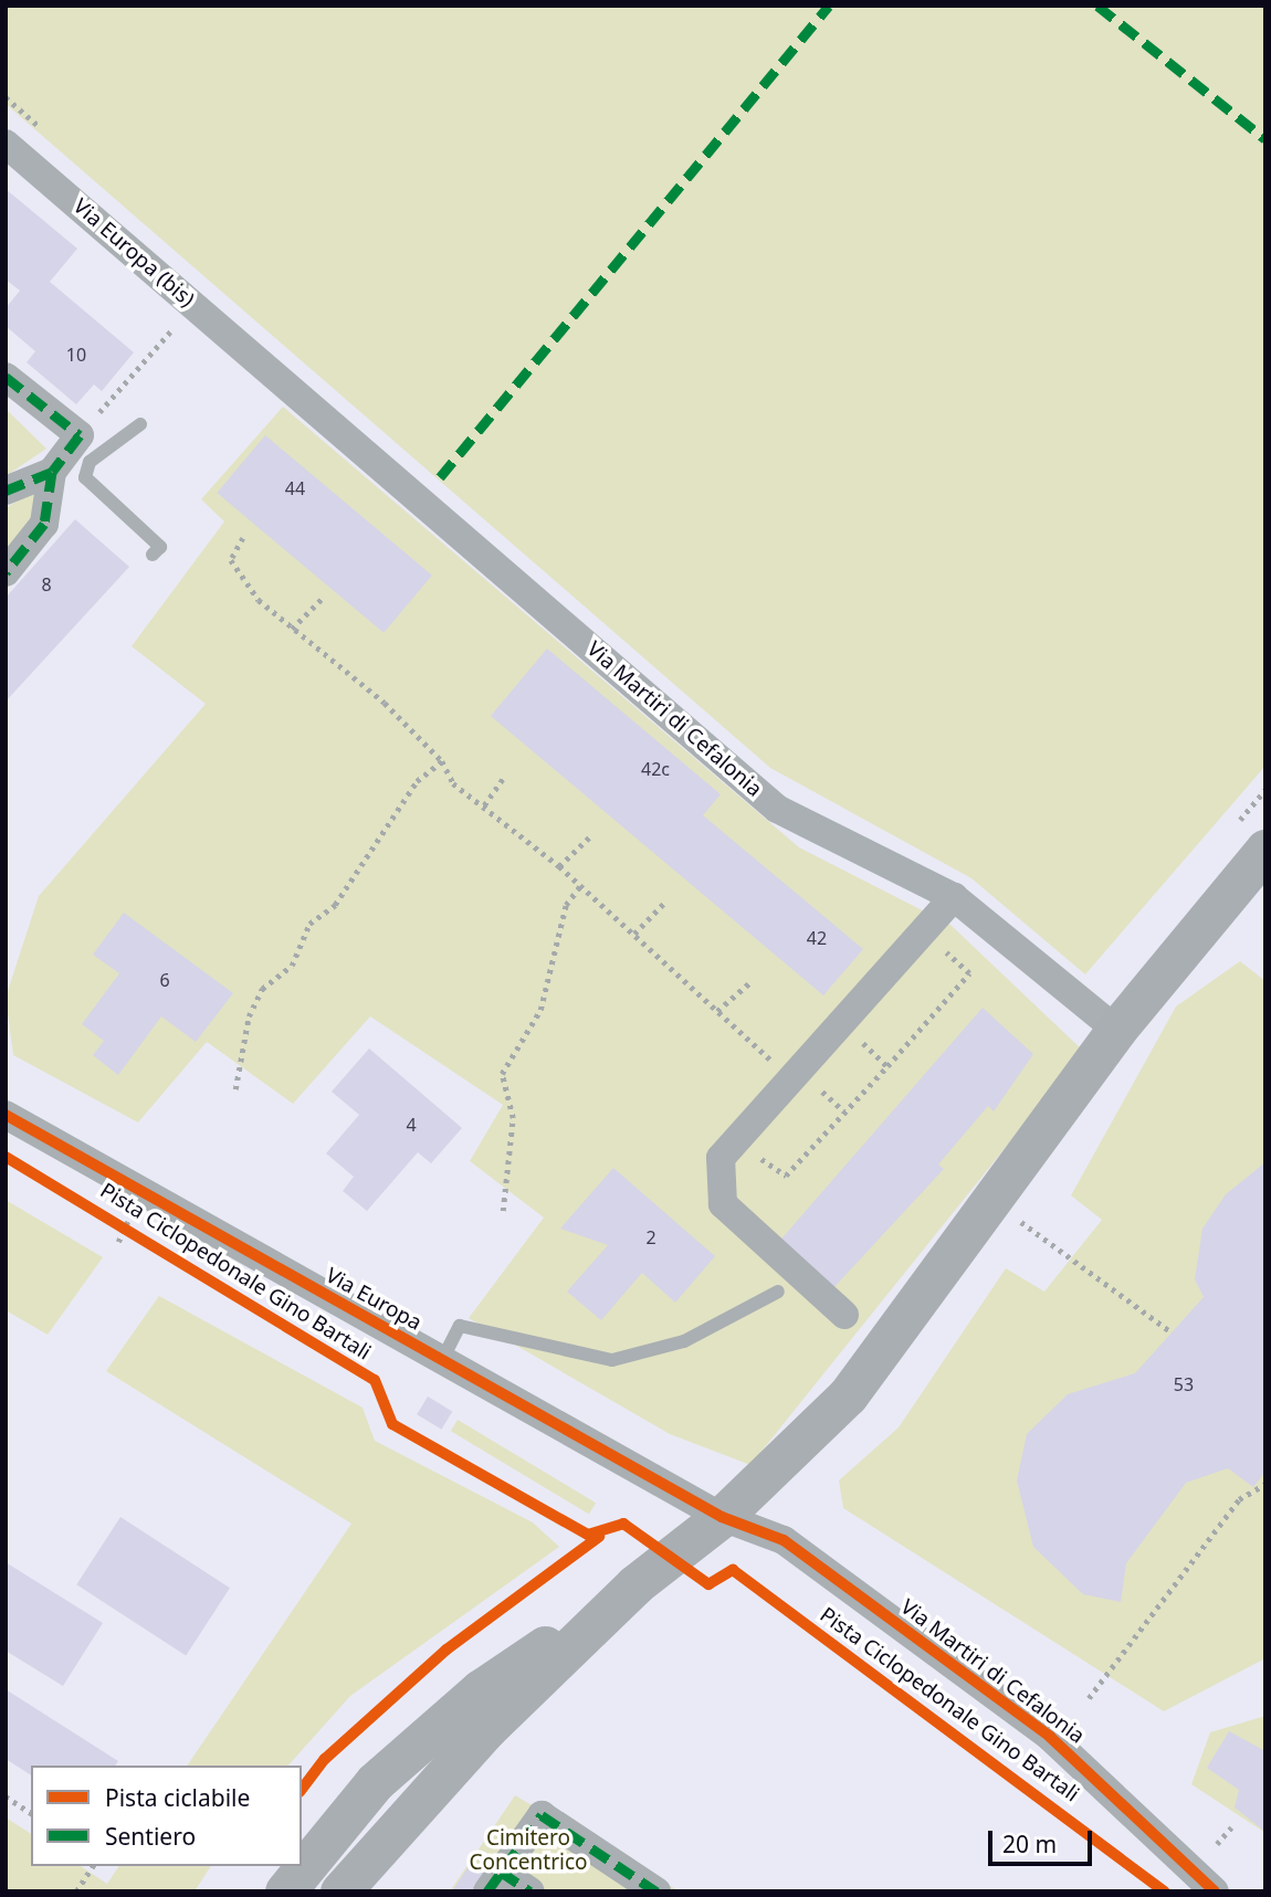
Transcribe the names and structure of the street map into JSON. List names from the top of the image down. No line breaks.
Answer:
{"streets":{"street":["Via Europa (bis)","Via Martiri di Cefalonia","Via Europa"],"cycle path":["Pista Ciclopedonale Gino Bartali"]},"crossings":[["Via Europa (bis)","Via Martiri di Cefalonia"],["Via Martiri di Cefalonia","Via Europa"]],"parks":["Cimitero Concentrico"],"house_numbers":["10","44","8","42c","42","6","4","2","53"],"legend":["Pista ciclabile","Sentiero"],"scale_bar":"20 m"}
